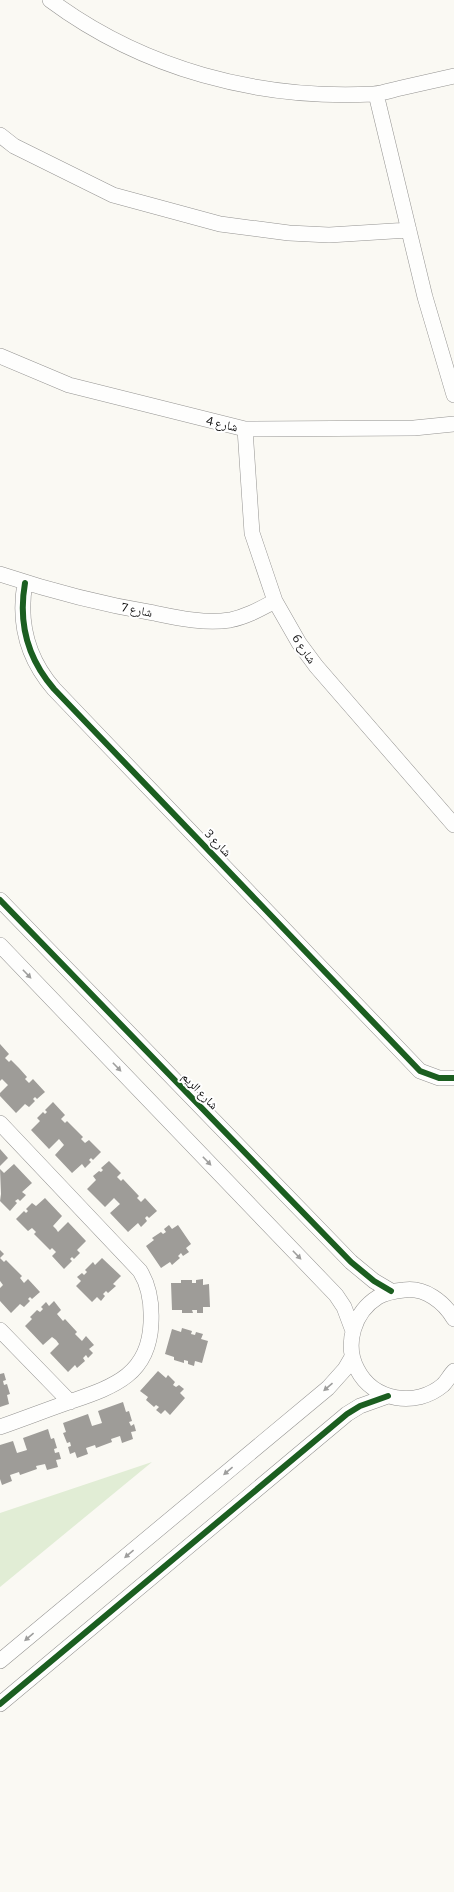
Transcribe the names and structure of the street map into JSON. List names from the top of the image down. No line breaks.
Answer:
{"streets":{"street":["شارع 4","شارع 7","شارع 6","شارع 3","شارع الريم"]},"crossings":[["شارع 4","شارع 6"],["شارع 7","شارع 6"],["شارع 7","شارع 3"]]}
